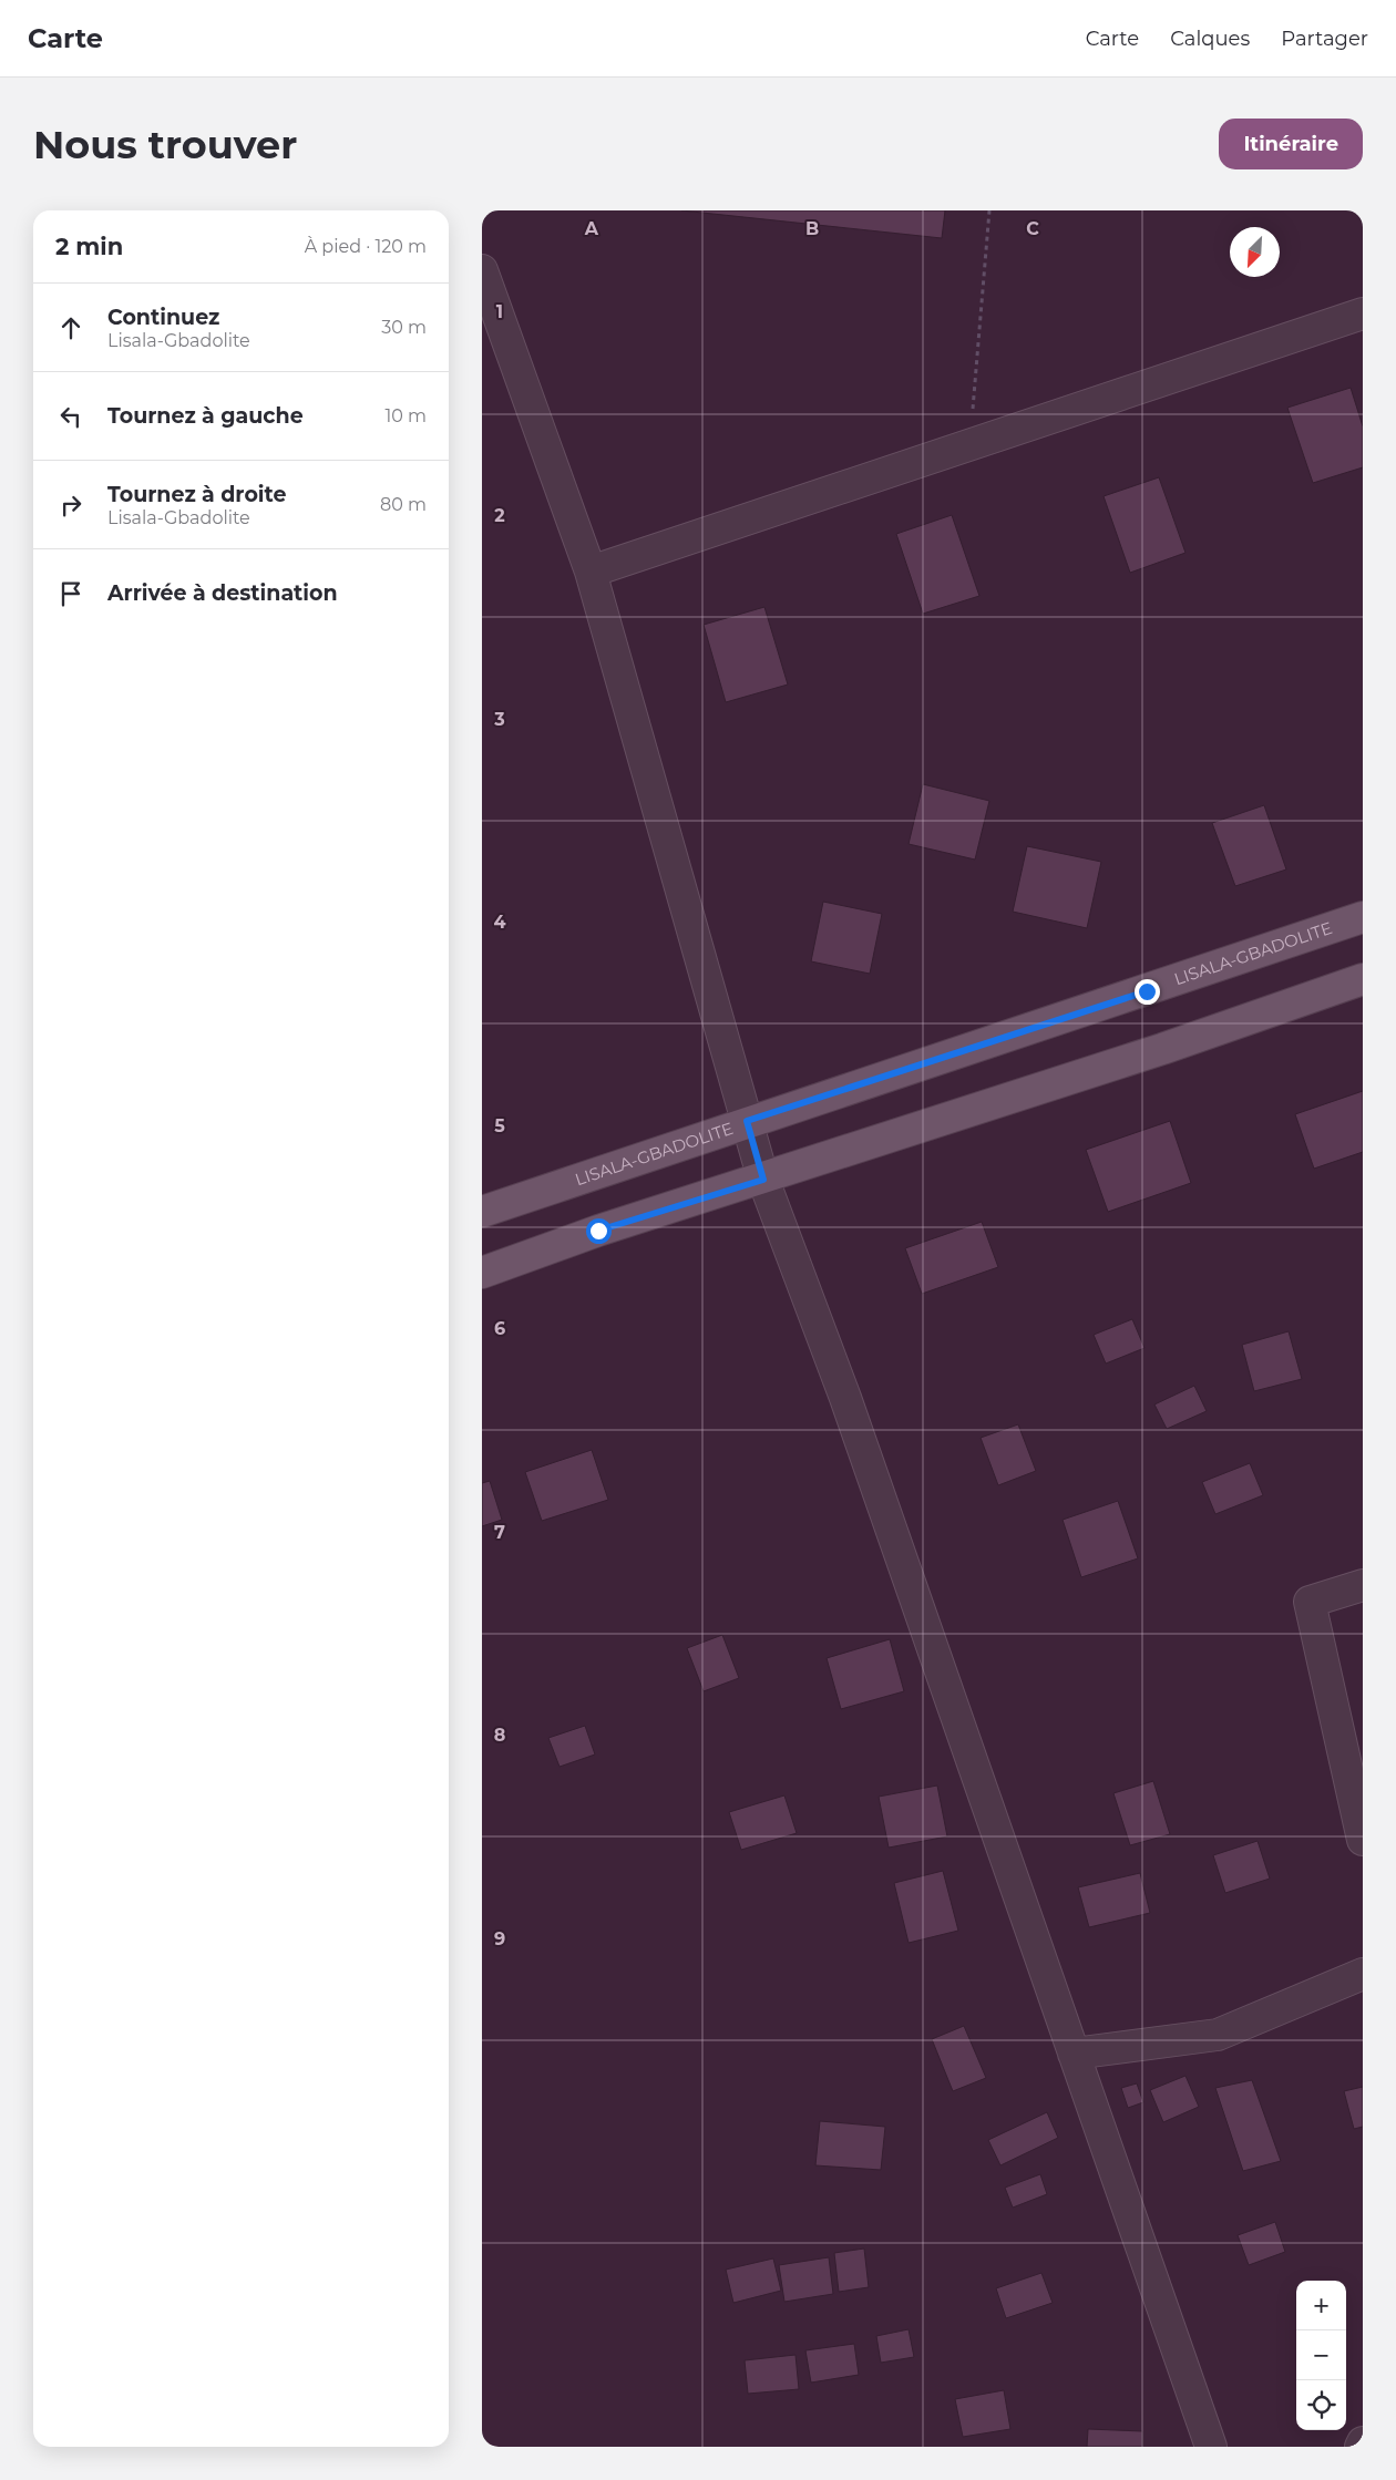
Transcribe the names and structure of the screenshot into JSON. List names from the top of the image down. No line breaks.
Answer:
{"streets":{"main road":["LISALA-GBADOLITE"]},"north":"bottom left","page":{"header":"Carte","nav":["Carte","Calques","Partager"],"buttons":"Itinéraire","title":"Nous trouver","heading":["2 min","À pied · 120 m"],"list":[["Continuez","Lisala-Gbadolite","30 m"],["Tournez à gauche","10 m"],["Tournez à droite","Lisala-Gbadolite","80 m"],"Arrivée à destination"],"map_buttons":["+","−"]},"grid":{"columns":["A","B","C"],"rows":["1","2","3","4","5","6","7","8","9"]}}
